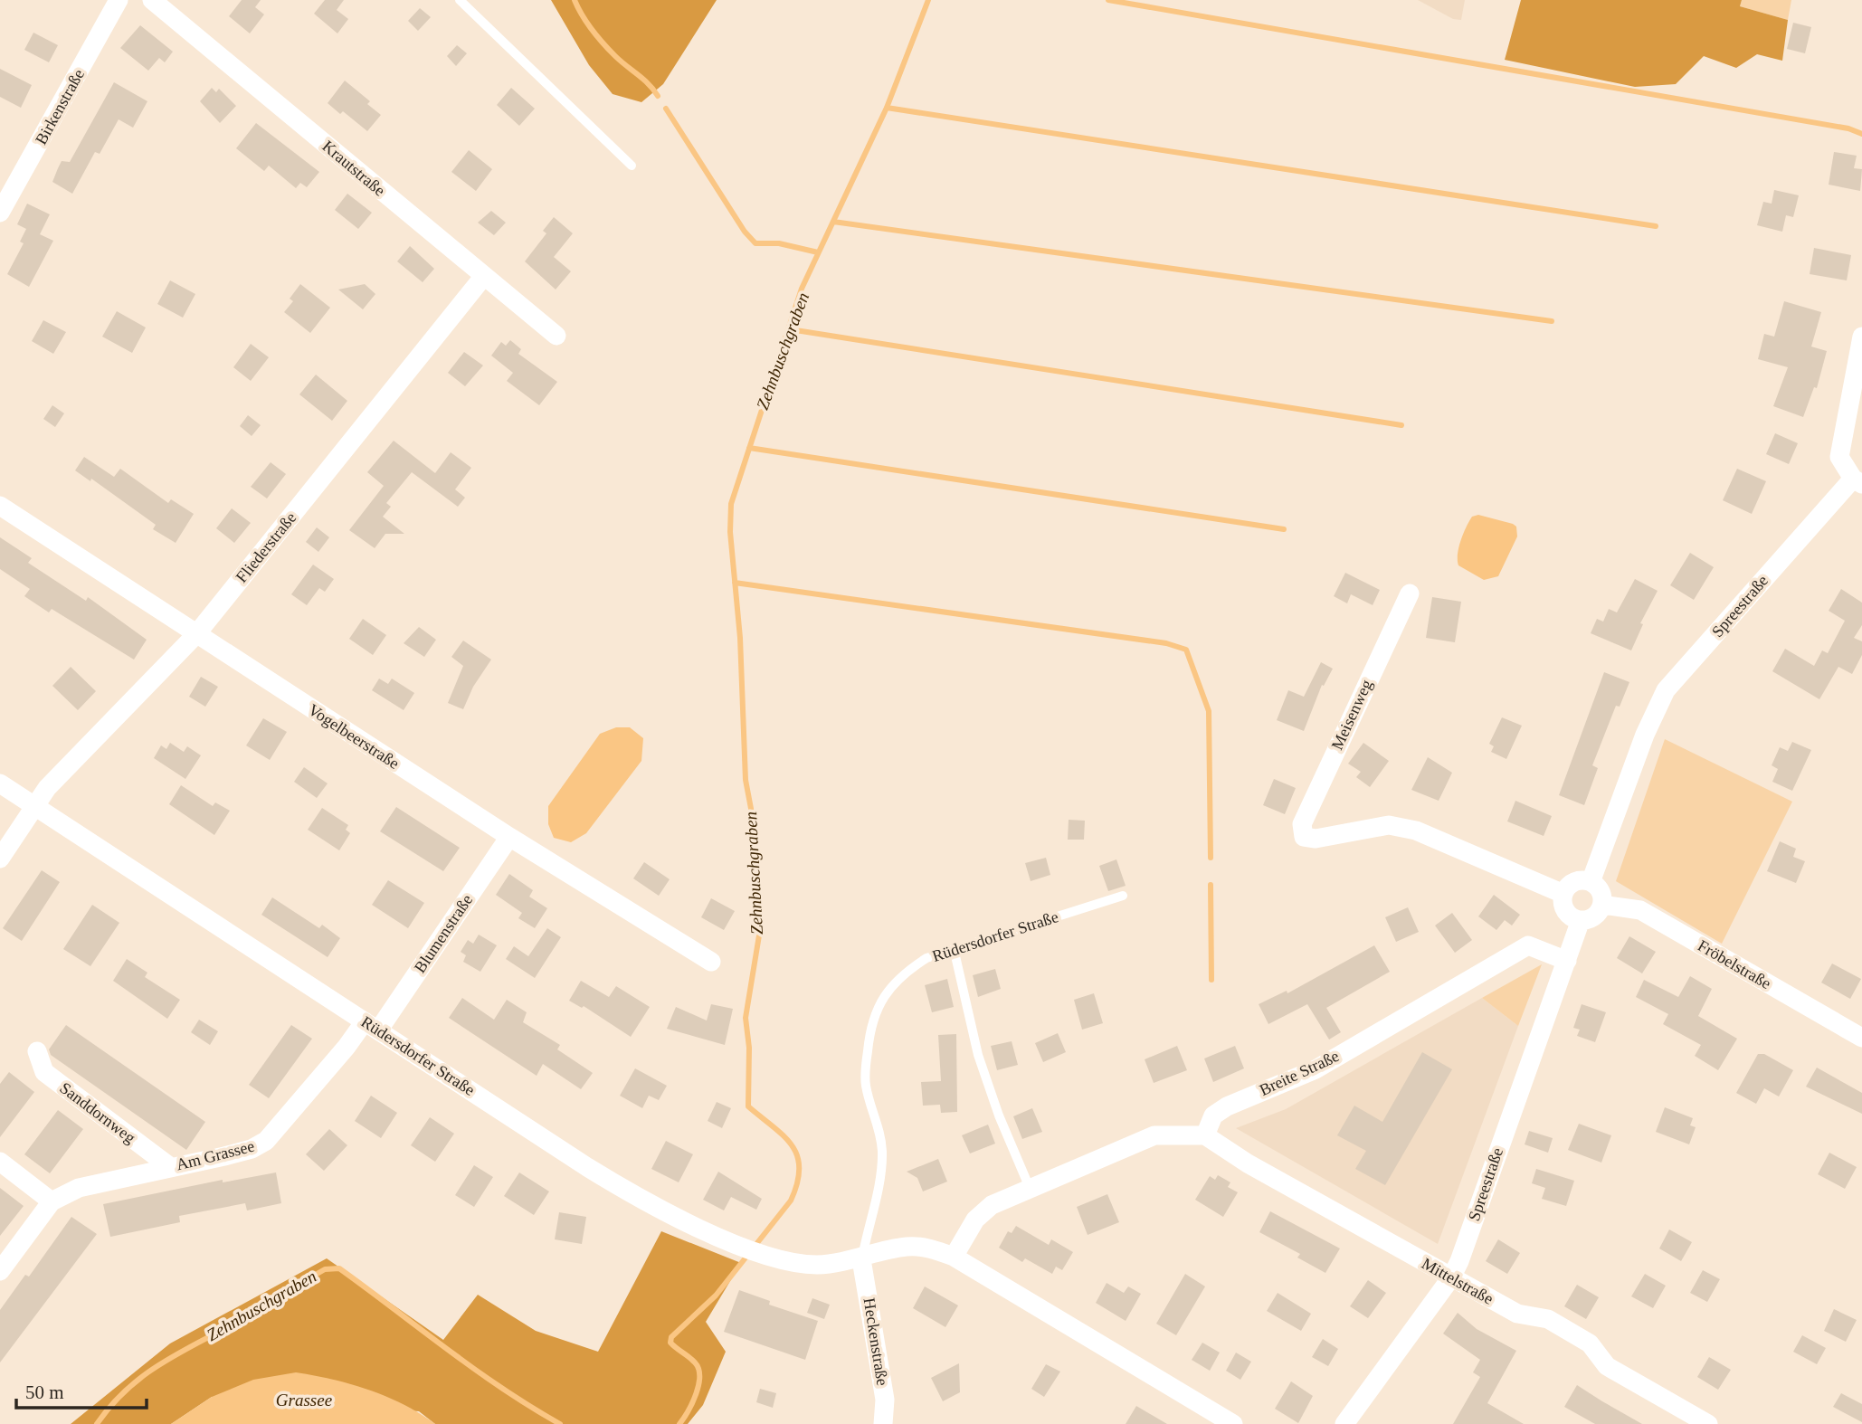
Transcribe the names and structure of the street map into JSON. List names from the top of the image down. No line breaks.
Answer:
{"streets":{"street":["Birkenstraße","Krautstraße","Fliederstraße","Spreestraße","Meisenweg","Vogelbeerstraße","Blumenstraße","Rüdersdorfer Straße","Fröbelstraße","Breite Straße","Sanddornweg","Am Grassee","Mittelstraße","Heckenstraße"]},"crossings":[["Krautstraße","Fliederstraße"],["Fliederstraße","Vogelbeerstraße"],["Fliederstraße","Rüdersdorfer Straße"],["Spreestraße","Meisenweg"],["Spreestraße","Fröbelstraße"],["Spreestraße","Breite Straße"],["Spreestraße","Mittelstraße"],["Meisenweg","Fröbelstraße"],["Vogelbeerstraße","Blumenstraße"],["Blumenstraße","Rüdersdorfer Straße"],["Blumenstraße","Am Grassee"],["Rüdersdorfer Straße","Am Grassee"],["Rüdersdorfer Straße","Heckenstraße"],["Breite Straße","Mittelstraße"],["Sanddornweg","Am Grassee"]],"water":["Zehnbuschgraben","Grassee"],"scale_bar":"50 m"}
